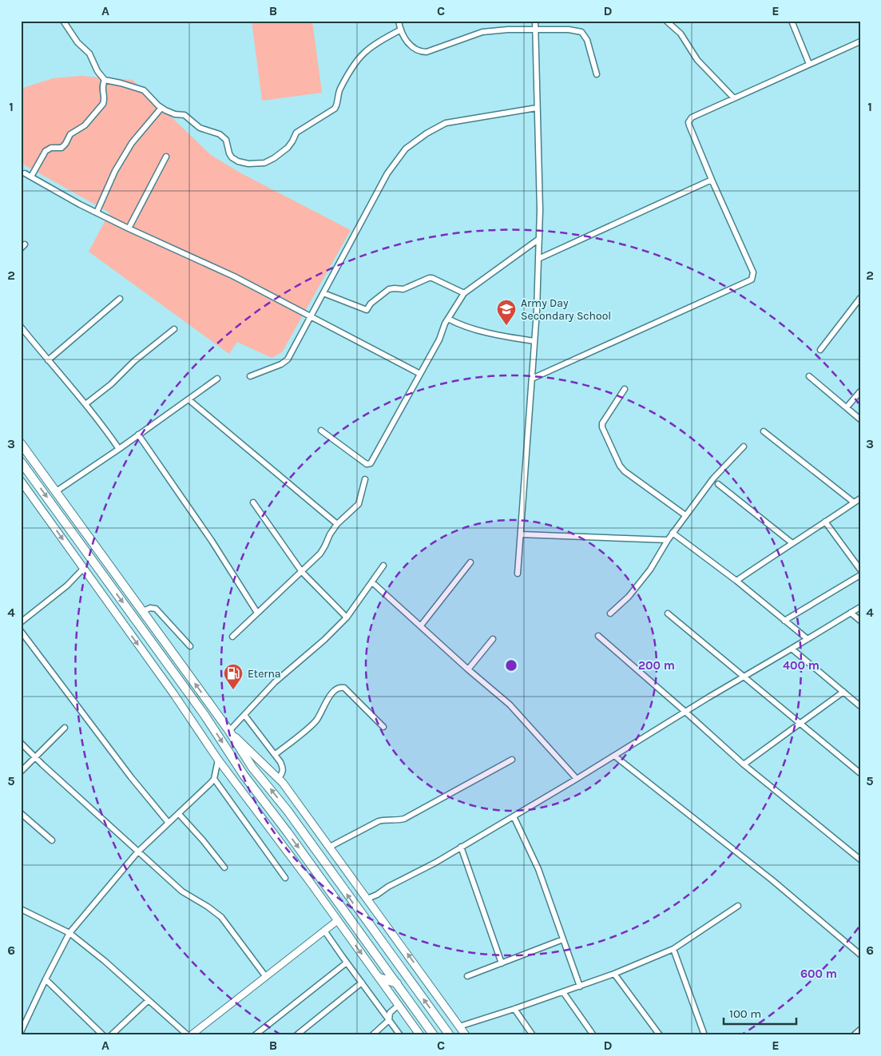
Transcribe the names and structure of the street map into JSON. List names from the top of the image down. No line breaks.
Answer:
{"places":{"school or university":["Army Day Secondary School"],"fuel station":["Eterna"]},"scale_bar":"100 m","grid":{"columns":["A","B","C","D","E"],"rows":["1","2","3","4","5","6"]},"rings":["200 m","400 m","600 m"]}
